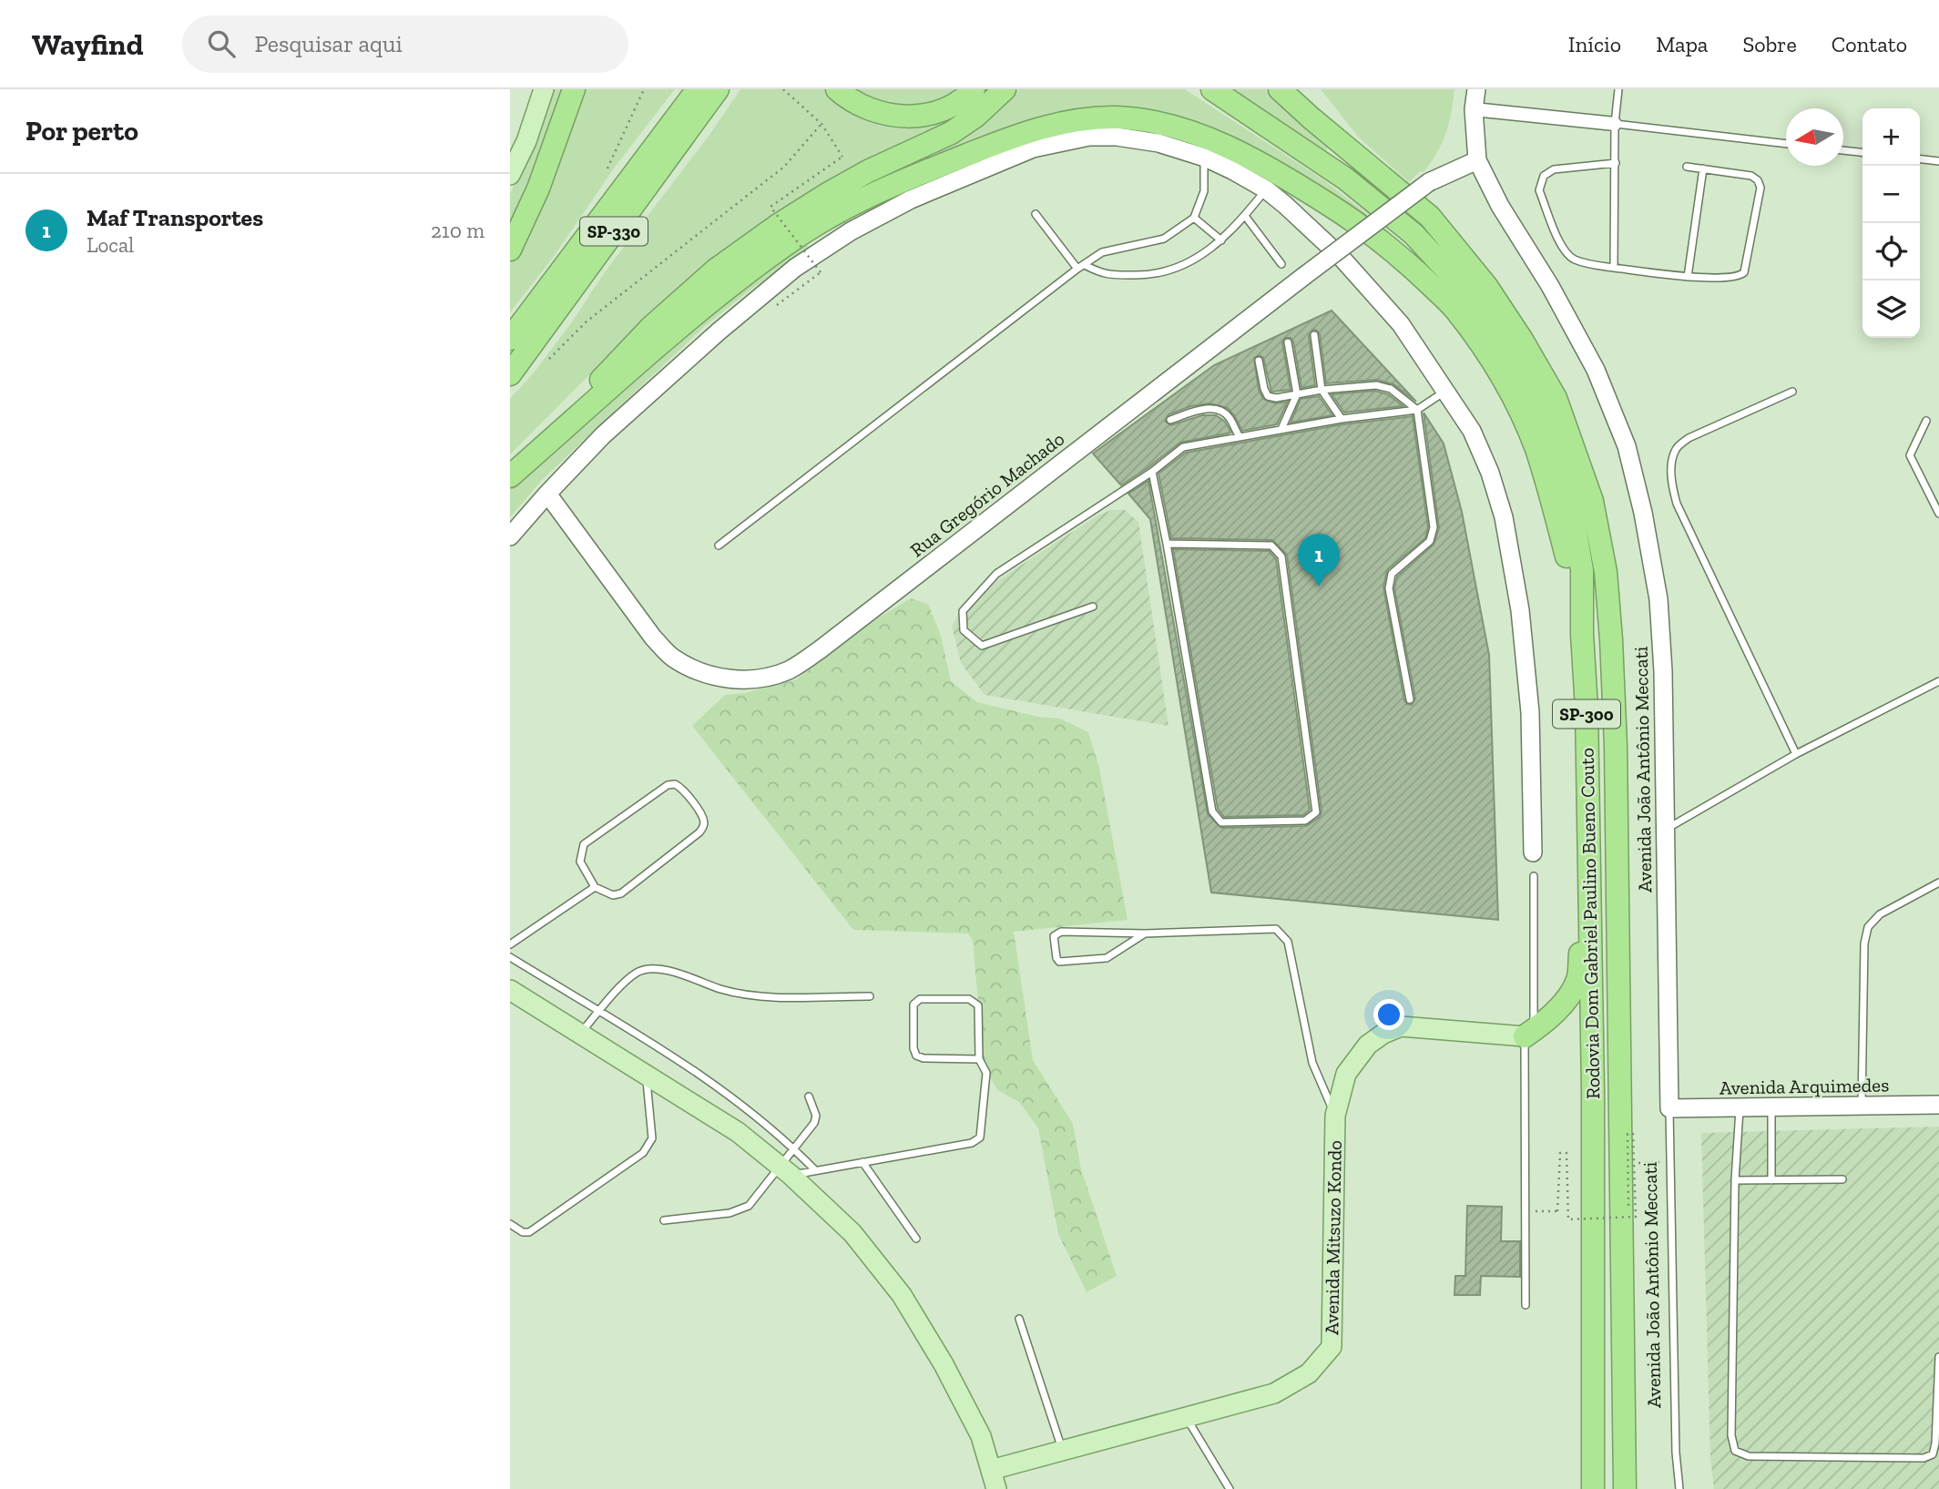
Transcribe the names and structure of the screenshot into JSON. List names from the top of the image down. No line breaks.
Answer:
{"streets":{"highway":["SP-330","SP-300","Rodovia Dom Gabriel Paulino Bueno Couto"],"main road":["Rua Gregório Machado","Avenida João Antônio Meccati","Avenida Arquimedes","Avenida Mitsuzo Kondo"]},"crossings":[["Rua Gregório Machado","Avenida João Antônio Meccati"],["Avenida João Antônio Meccati","Avenida Arquimedes"]],"north":"left","page":{"header":"Wayfind","search":"Pesquisar aqui","nav":["Início","Mapa","Sobre","Contato"],"heading":"Por perto","map_buttons":["+","−"],"list":[{"mark":"1","name":"Maf Transportes","note":"Local","value":"210 m"}],"pins":"1"}}
